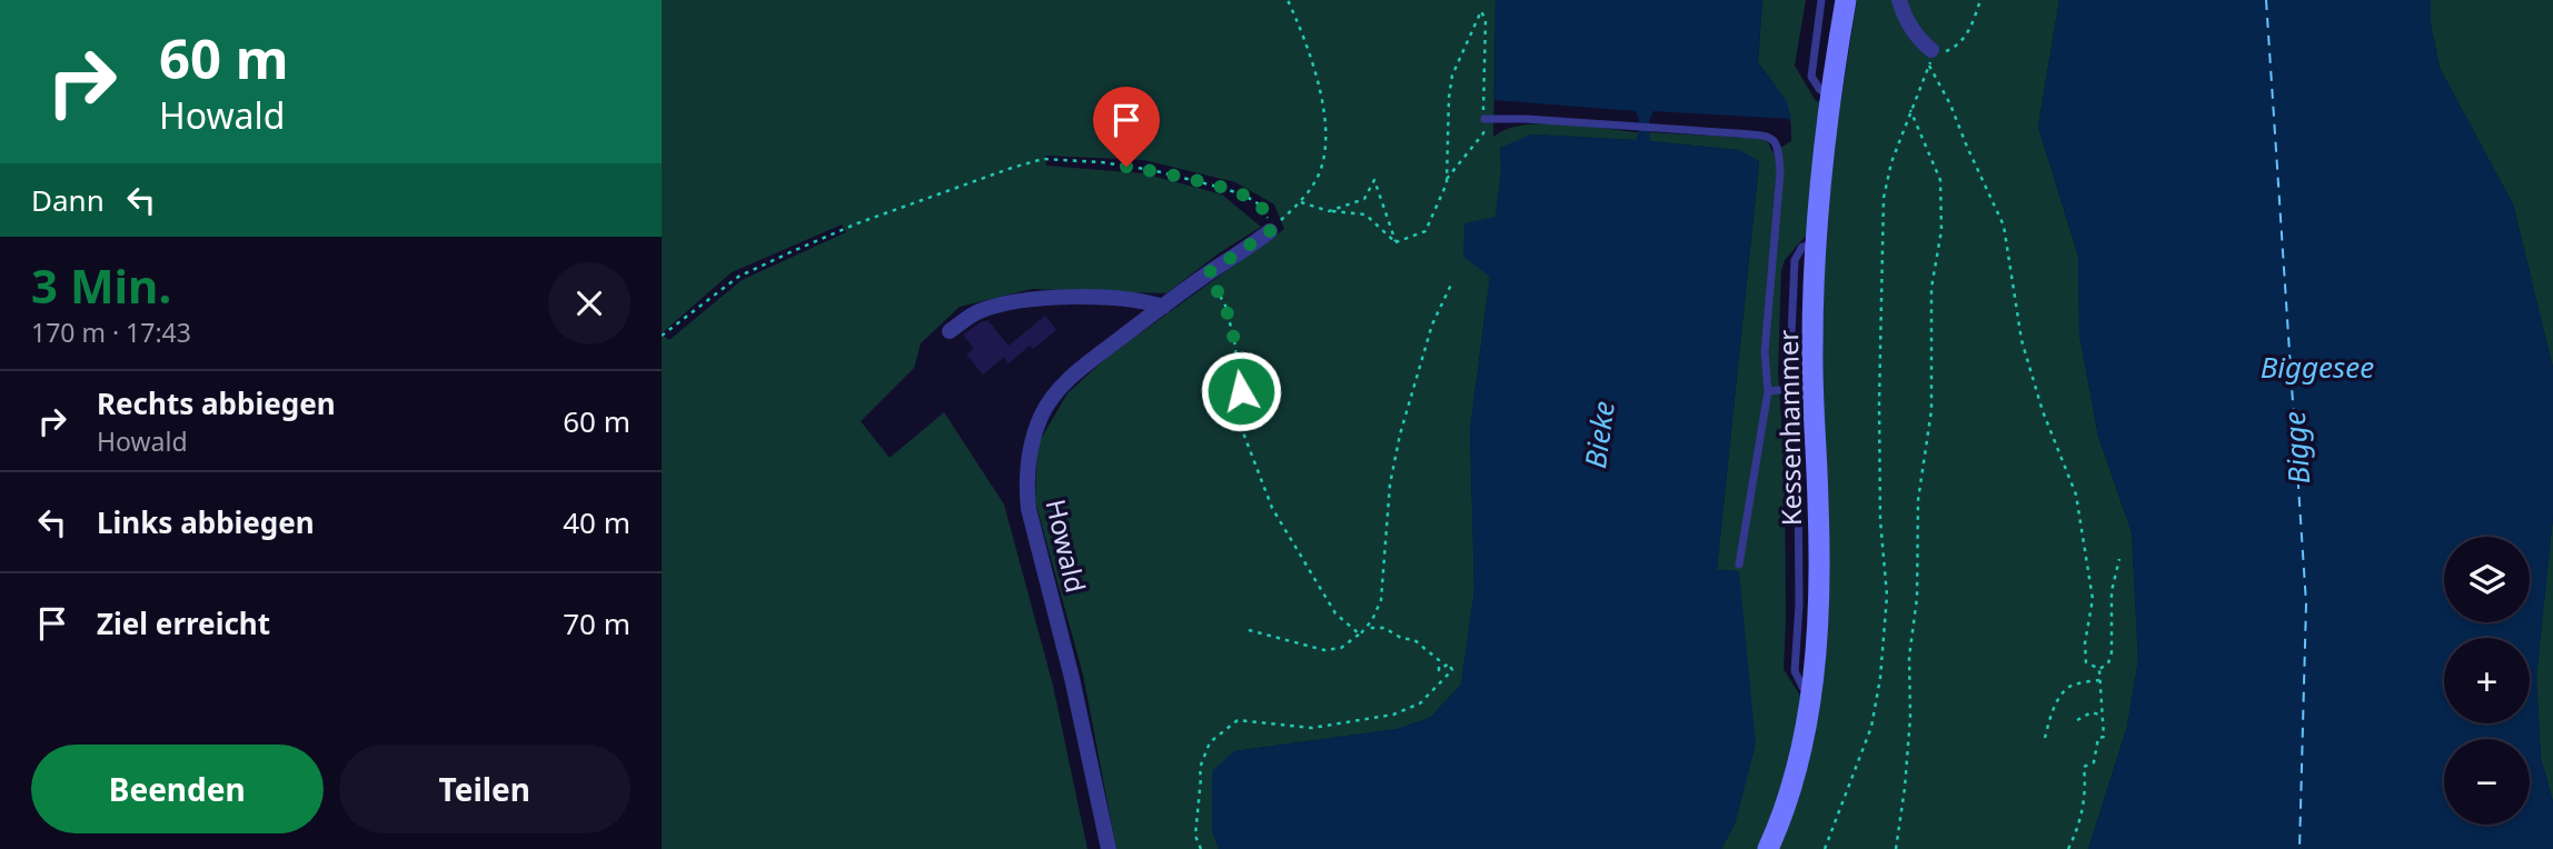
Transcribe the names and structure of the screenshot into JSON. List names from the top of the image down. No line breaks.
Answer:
{"streets":{"main road":["Kessenhammer"],"street":["Howald"]},"water":["Biggesee","Bieke","Bigge"],"page":{"turn":["60 m","Howald"],"then":"Dann","heading":["3 Min.","170 m · 17:43"],"list":[{"name":"Rechts abbiegen","note":"Howald","value":"60 m"},{"name":"Links abbiegen","value":"40 m"},{"name":"Ziel erreicht","value":"70 m"}],"map_buttons":["+","−"],"buttons":["Beenden","Teilen"]}}
